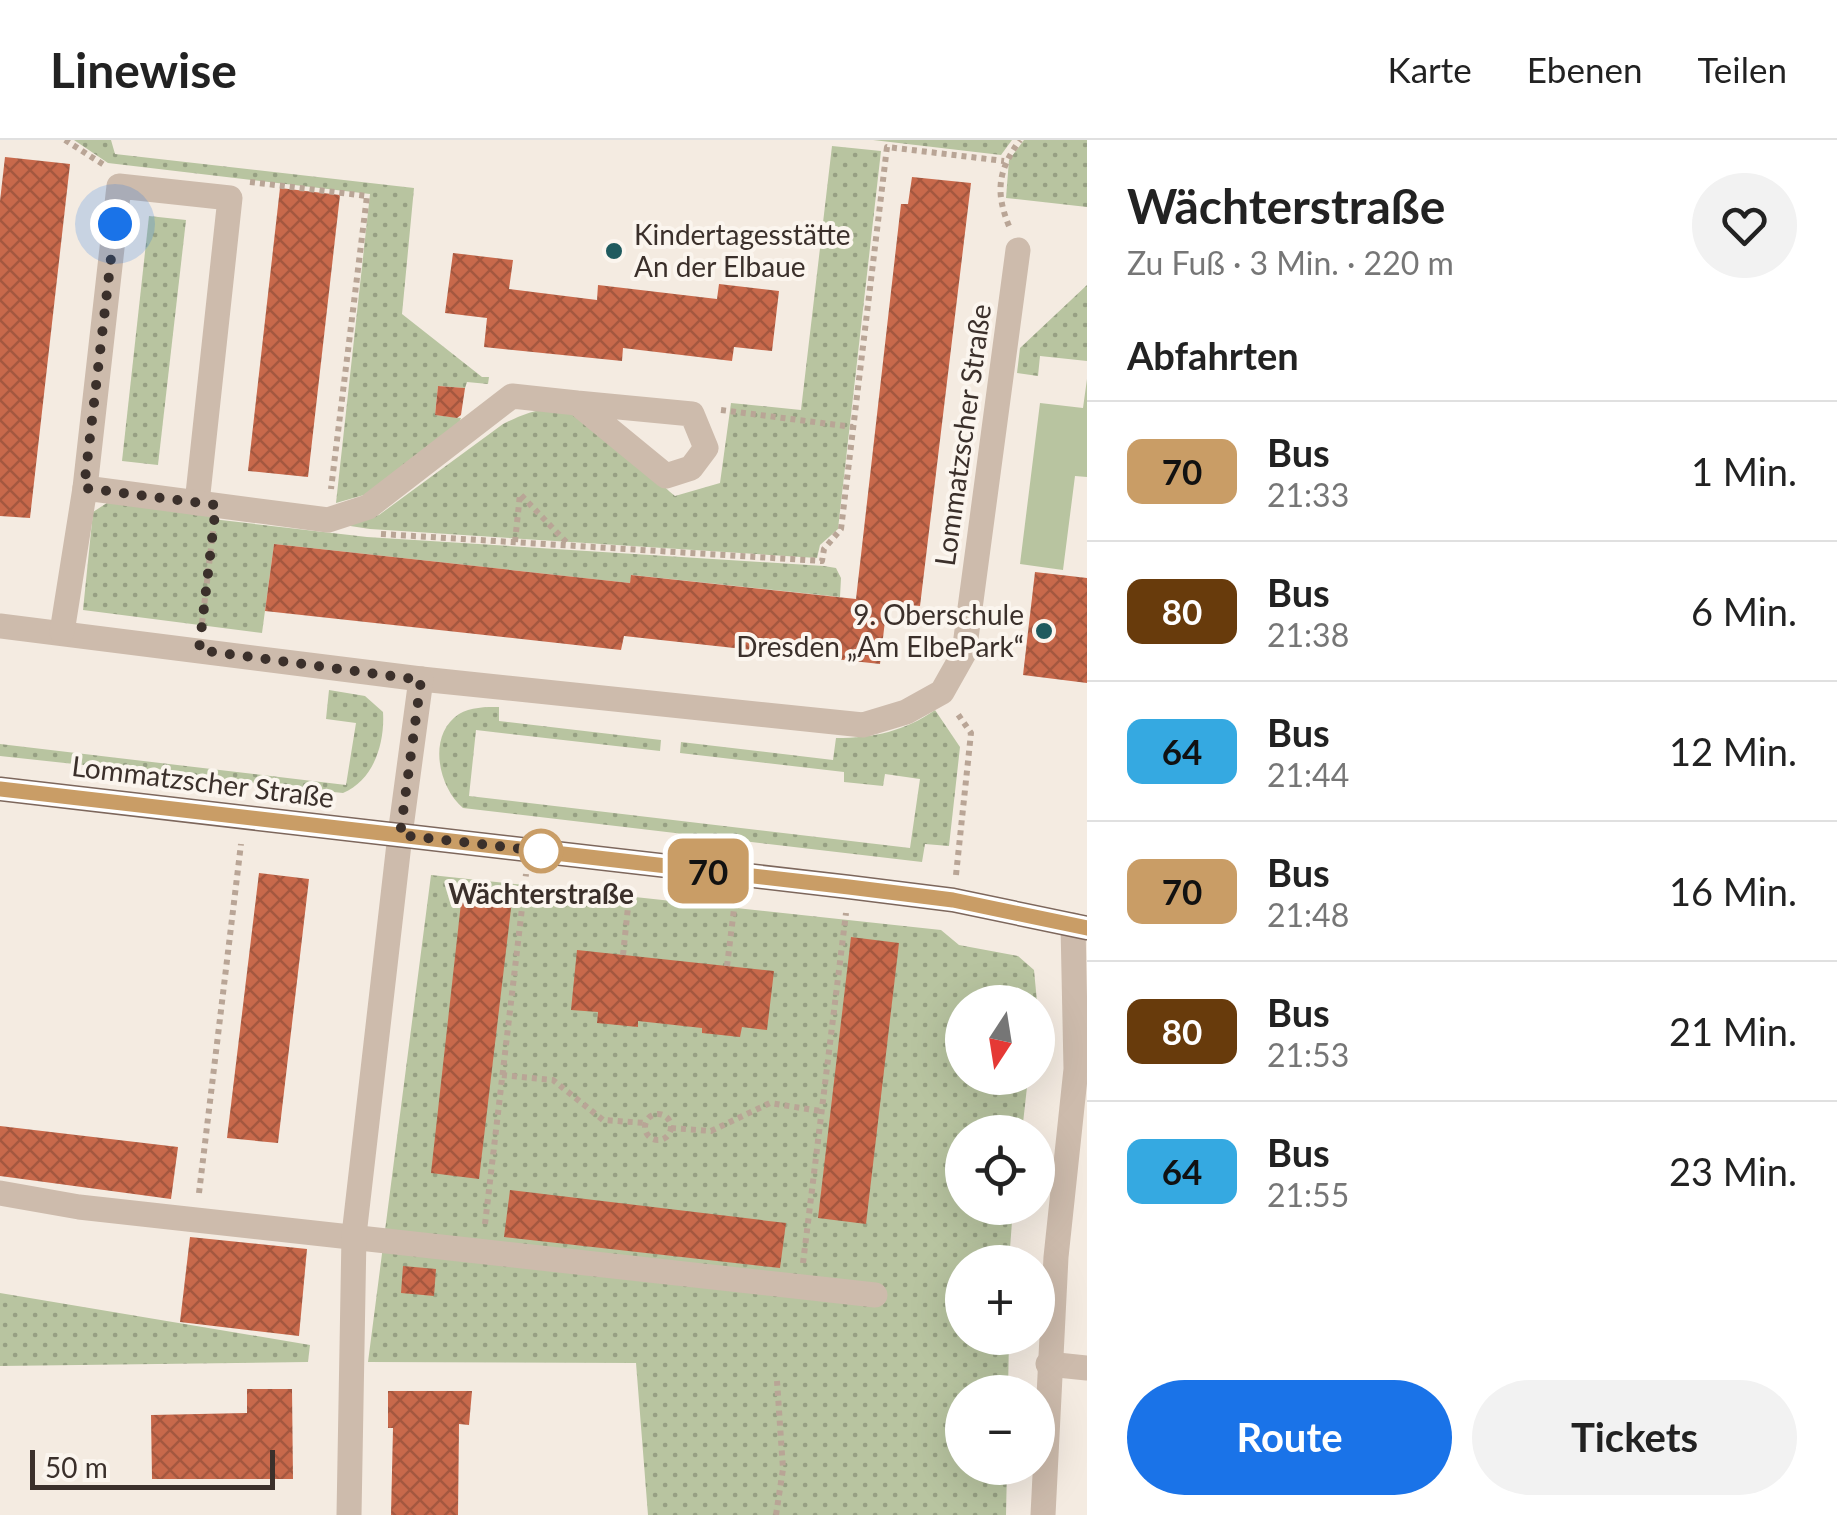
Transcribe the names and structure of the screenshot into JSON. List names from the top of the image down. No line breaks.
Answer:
{"streets":{"main road":["Lommatzscher Straße"]},"places":["Kindertagesstätte An der Elbaue","9. Oberschule Dresden „Am ElbePark“","Wächterstraße"],"lines":["bus line 70"],"scale_bar":"50 m","north":"bottom","page":{"header":"Linewise","nav":["Karte","Ebenen","Teilen"],"on_map":"70","heading":[["Wächterstraße","Zu Fuß · 3 Min. · 220 m"],"Abfahrten"],"list":[{"mark":"70","name":"Bus","note":"21:33","value":"1 Min."},{"mark":"80","name":"Bus","note":"21:38","value":"6 Min."},{"mark":"64","name":"Bus","note":"21:44","value":"12 Min."},{"mark":"70","name":"Bus","note":"21:48","value":"16 Min."},{"mark":"80","name":"Bus","note":"21:53","value":"21 Min."},{"mark":"64","name":"Bus","note":"21:55","value":"23 Min."}],"map_buttons":["+","−"],"buttons":["Route","Tickets"],"scale":"50 m"}}
